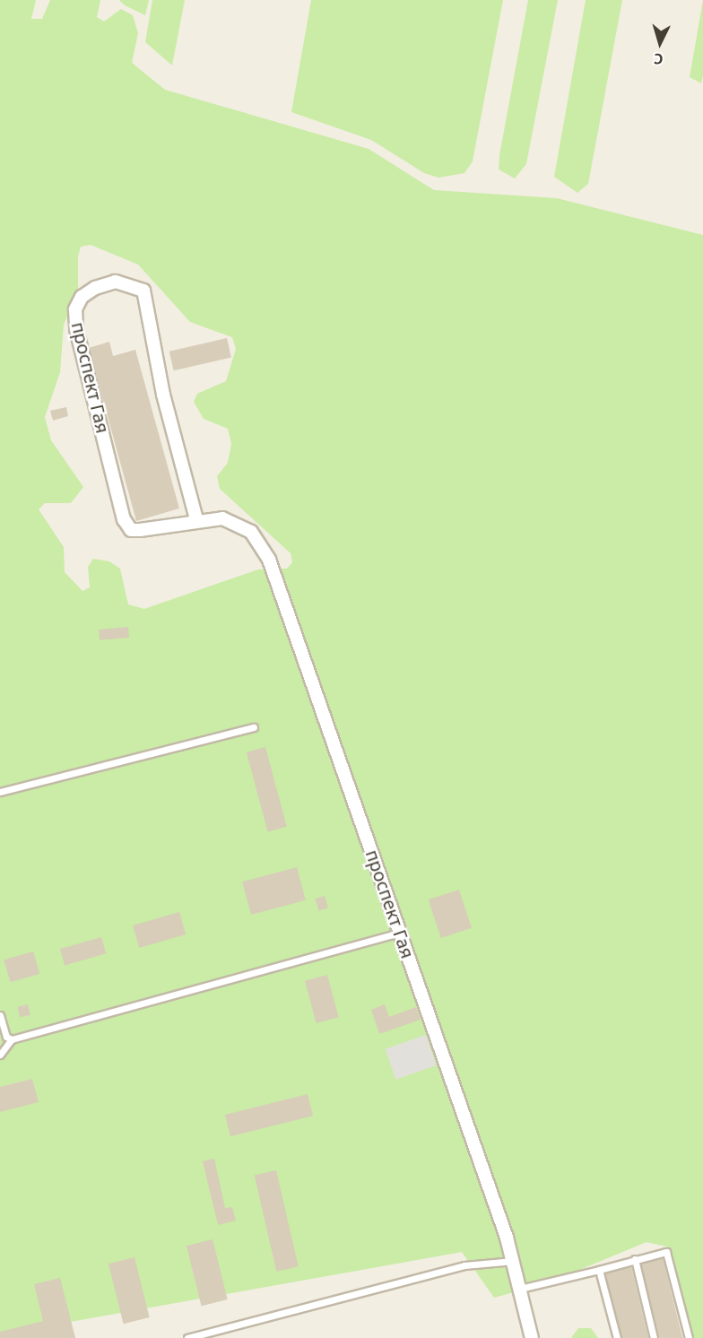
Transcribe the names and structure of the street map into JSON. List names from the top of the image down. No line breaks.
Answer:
{"streets":{"street":["проспект Гая"]},"north":"bottom"}
